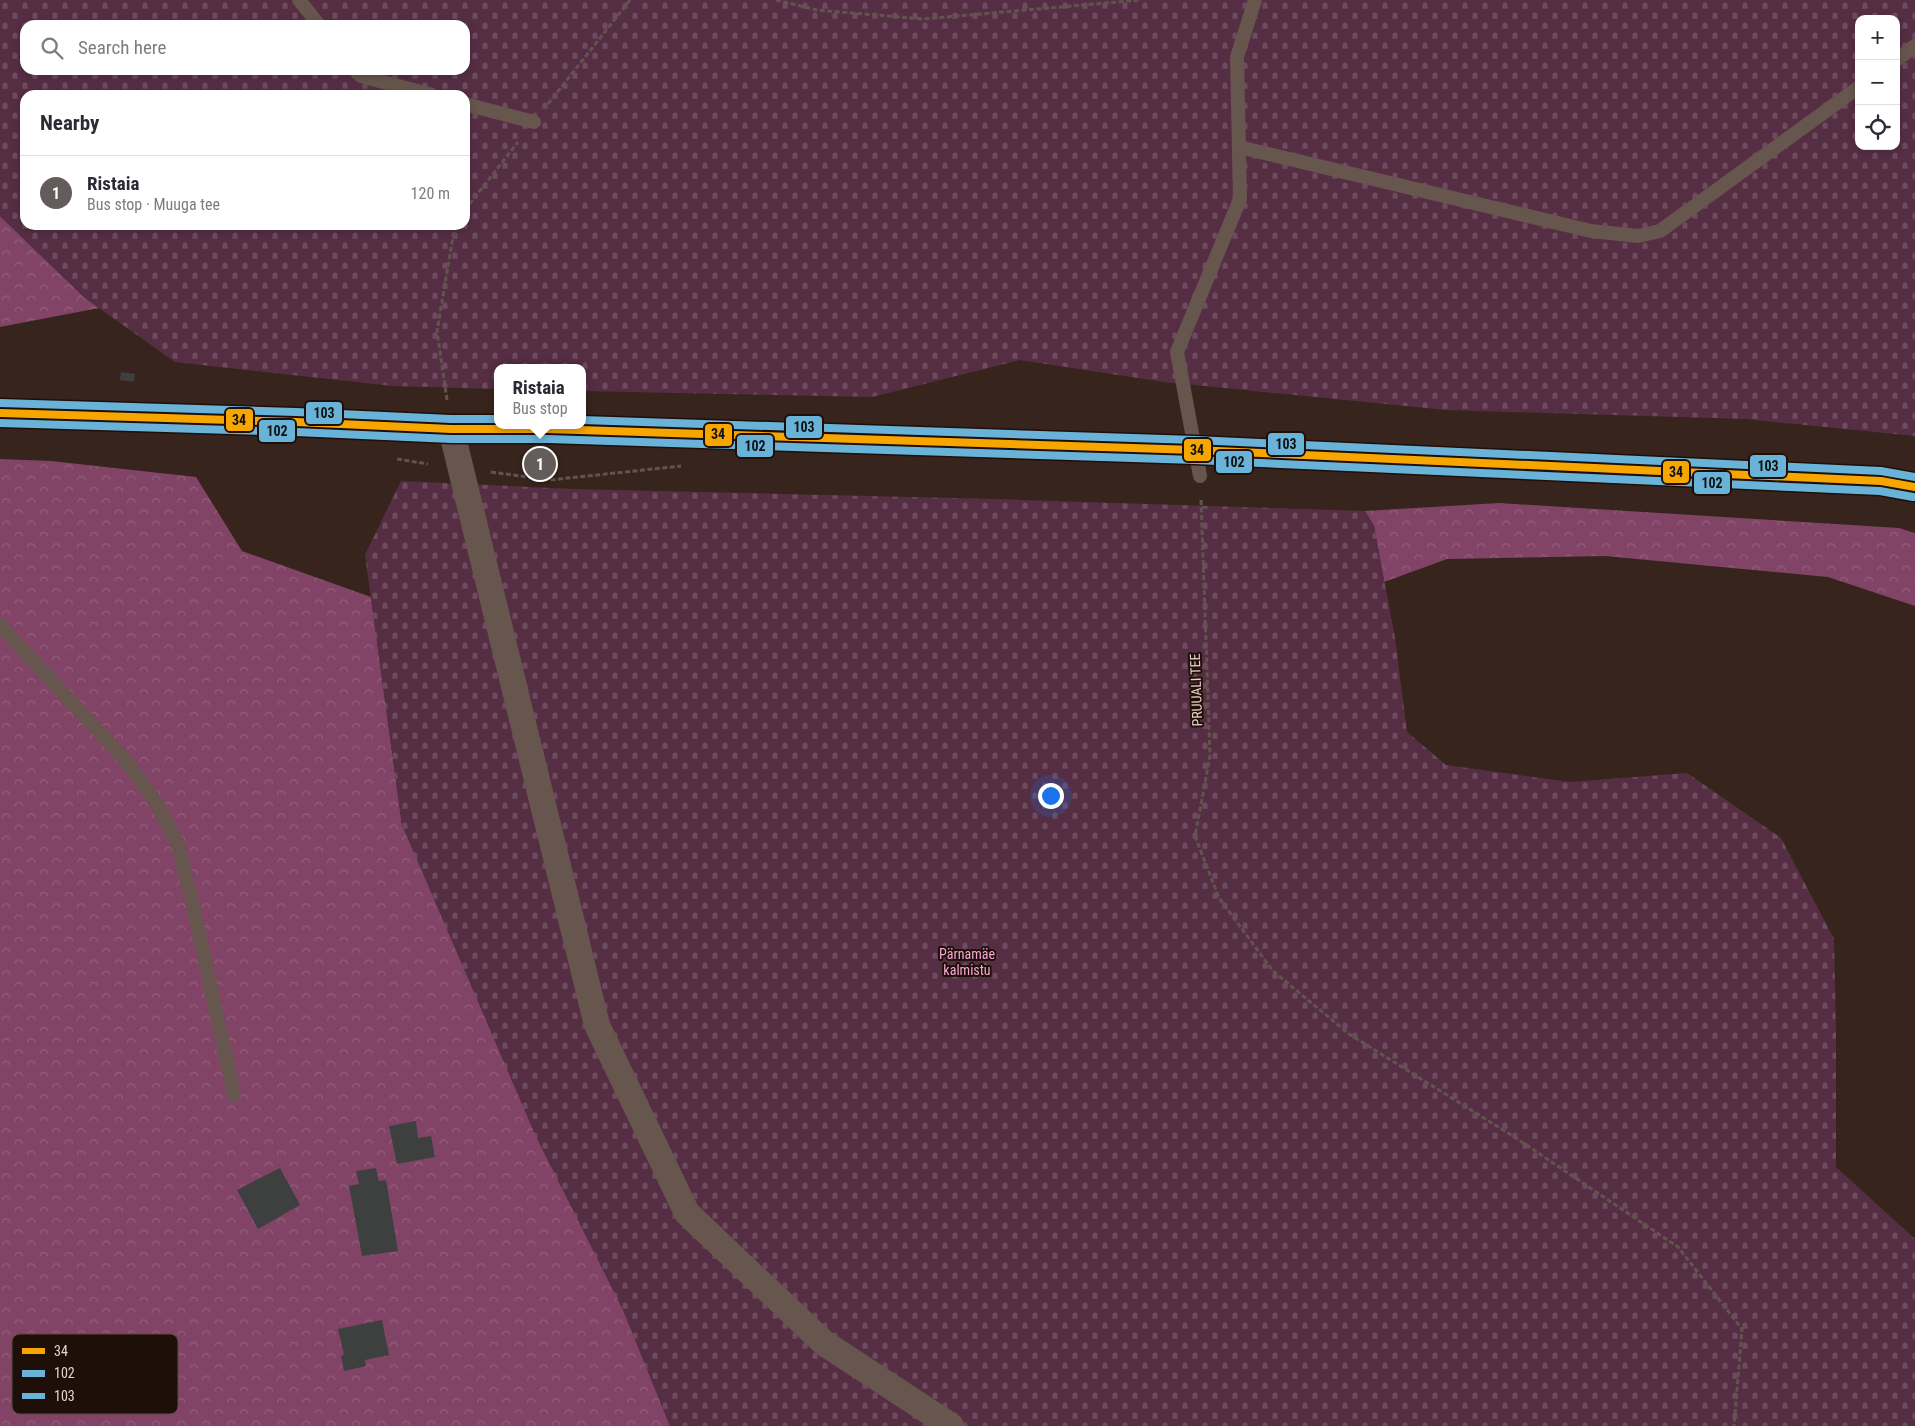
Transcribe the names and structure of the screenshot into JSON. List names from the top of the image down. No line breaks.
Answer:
{"streets":{"path":["PRUUALI TEE"]},"parks":["Pärnamäe kalmistu"],"lines":["transit line 103","transit line 34","transit line 102"],"legend":["34","102","103"],"page":{"map_buttons":["+","−"],"search":"Search here","heading":"Nearby","list":[{"mark":"1","name":"Ristaia","note":"Bus stop · Muuga tee","value":"120 m"}],"popup":["Ristaia","Bus stop"],"pins":"1"}}
